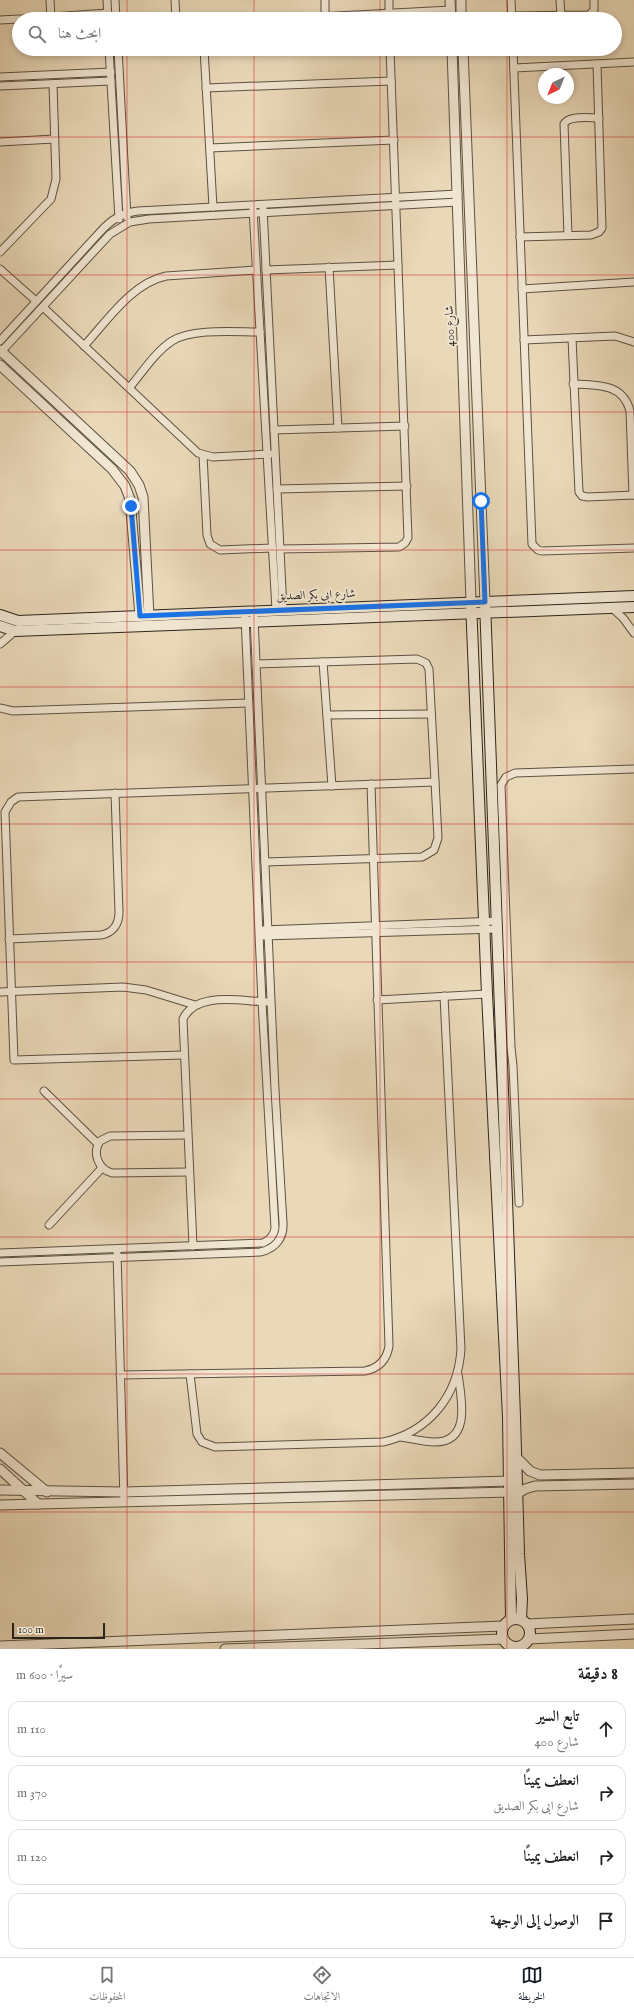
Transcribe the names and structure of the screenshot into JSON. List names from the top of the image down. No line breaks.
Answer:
{"streets":{"main road":["شارع ابى بكر الصديق"],"street":["شارع 400"]},"crossings":[["شارع 400","شارع ابى بكر الصديق"]],"scale_bar":"100 m","north":"bottom left","page":{"search":"ابحث هنا","scale":"100 m","heading":["8 دقيقة","سيرًا · 600 m"],"list":[["تابع السير","شارع 400","110 m"],["انعطف يمينًا","شارع ابى بكر الصديق","370 m"],["انعطف يمينًا","120 m"],"الوصول إلى الوجهة"],"nav":["الخريطة","الاتجاهات","المحفوظات"]}}
